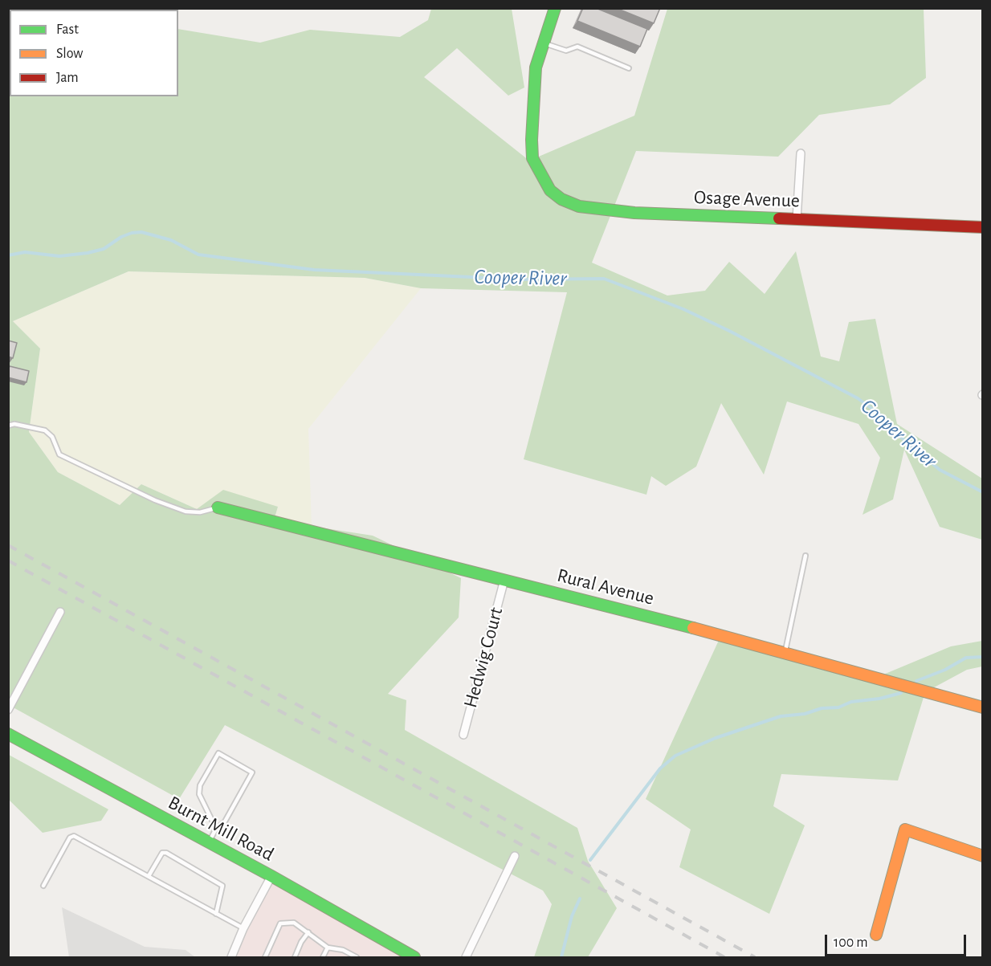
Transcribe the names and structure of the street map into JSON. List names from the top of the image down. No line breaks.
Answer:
{"streets":{"street":["Osage Avenue","Rural Avenue","Hedwig Court","Burnt Mill Road"]},"crossings":[["Rural Avenue","Hedwig Court"]],"water":["Cooper River"],"legend":["Fast","Slow","Jam"],"scale_bar":"100 m"}
